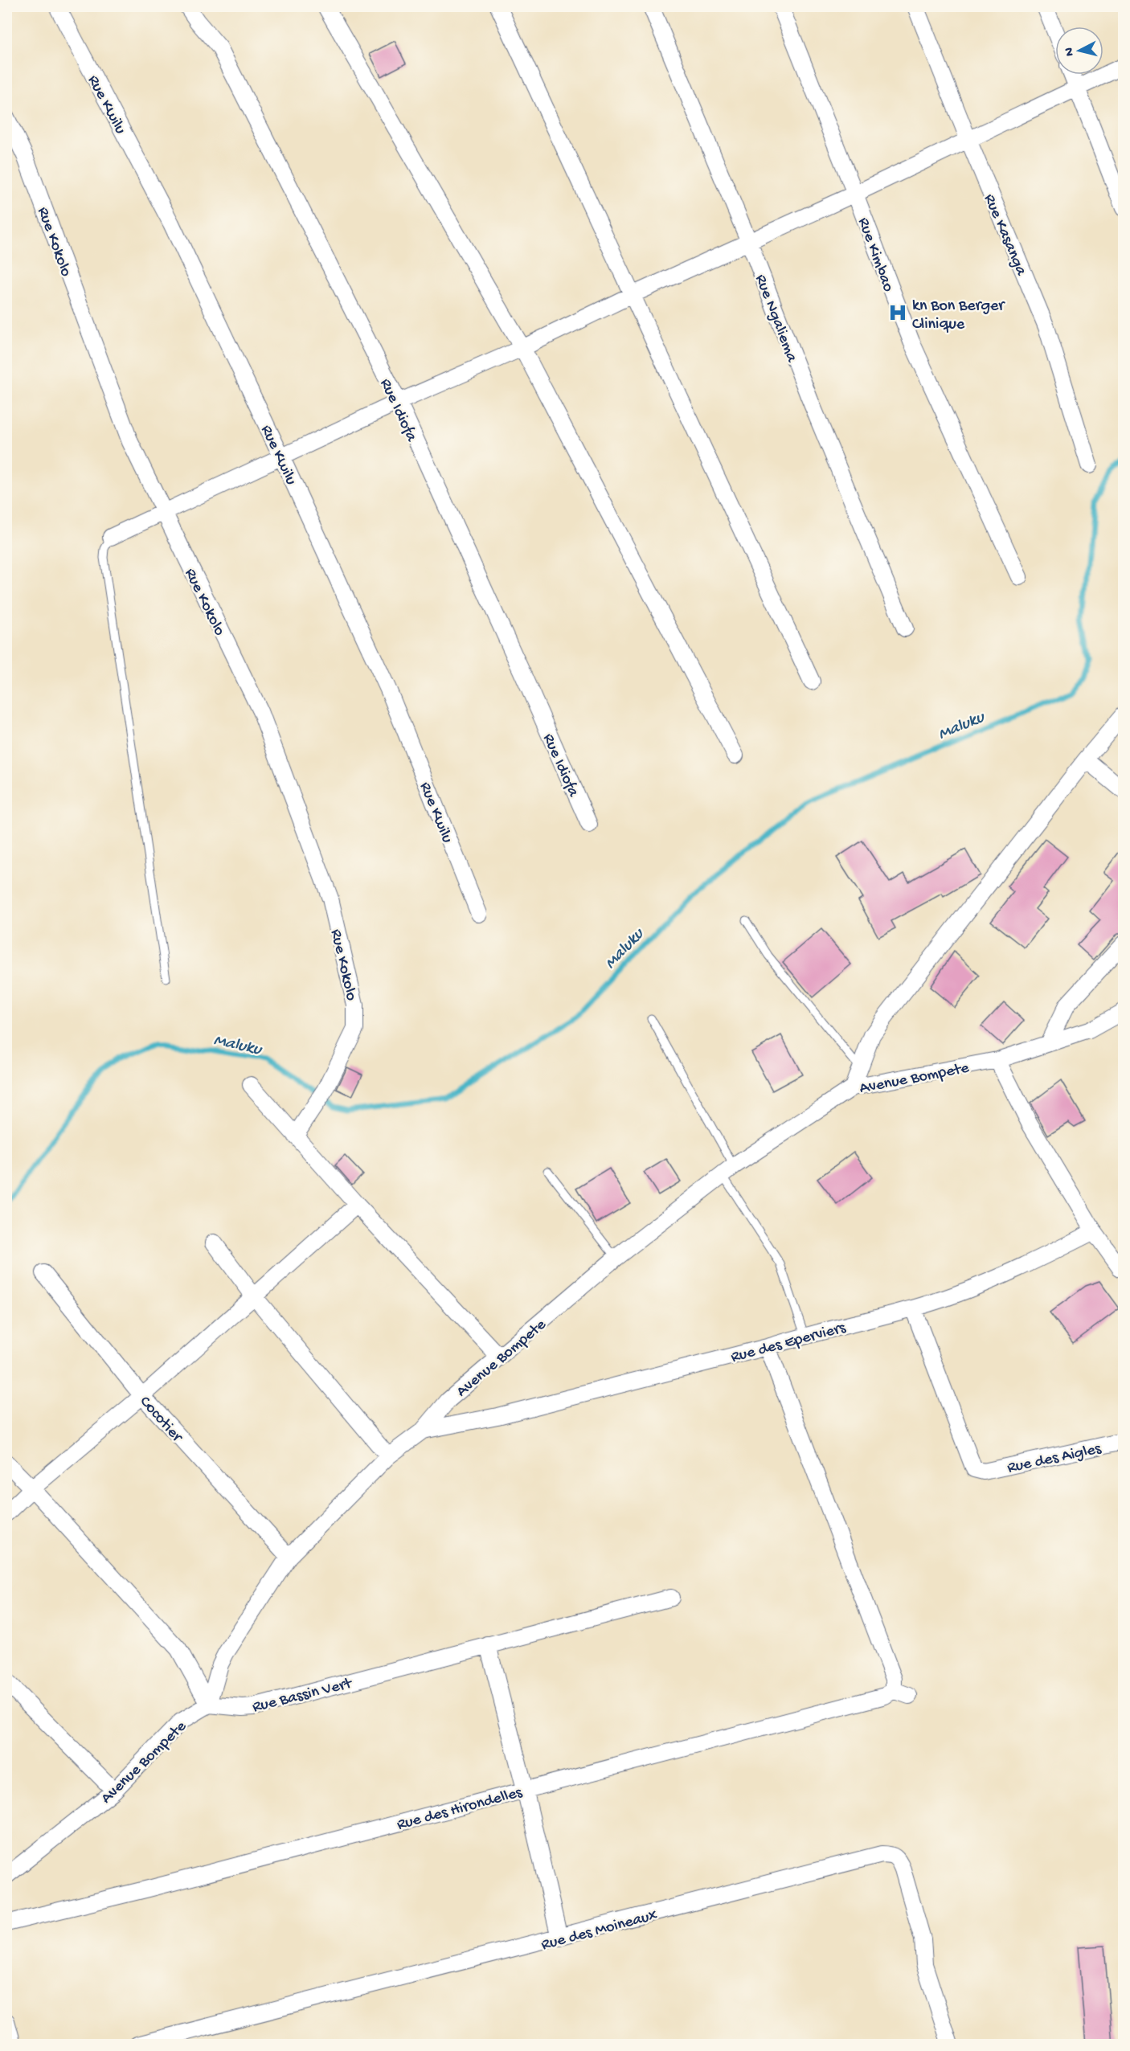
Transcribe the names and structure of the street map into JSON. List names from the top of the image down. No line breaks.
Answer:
{"streets":{"street":["Rue Kwilu","Rue Kasanga","Rue Kokolo","Rue Kimbao","Rue Ngaliema","Rue Idiofa","Avenue Bompete","Rue des Eperviers","Cocotier","Rue des Aigles","Rue Bassin Vert","Rue des Hirondelles","Rue des Moineaux"]},"crossings":[["Avenue Bompete","Rue des Eperviers"],["Avenue Bompete","Cocotier"],["Avenue Bompete","Rue Bassin Vert"],["Rue des Eperviers","Rue des Aigles"]],"water":["Maluku"],"places":{"hospital":["kn Bon Berger Clinique"]},"north":"left"}
